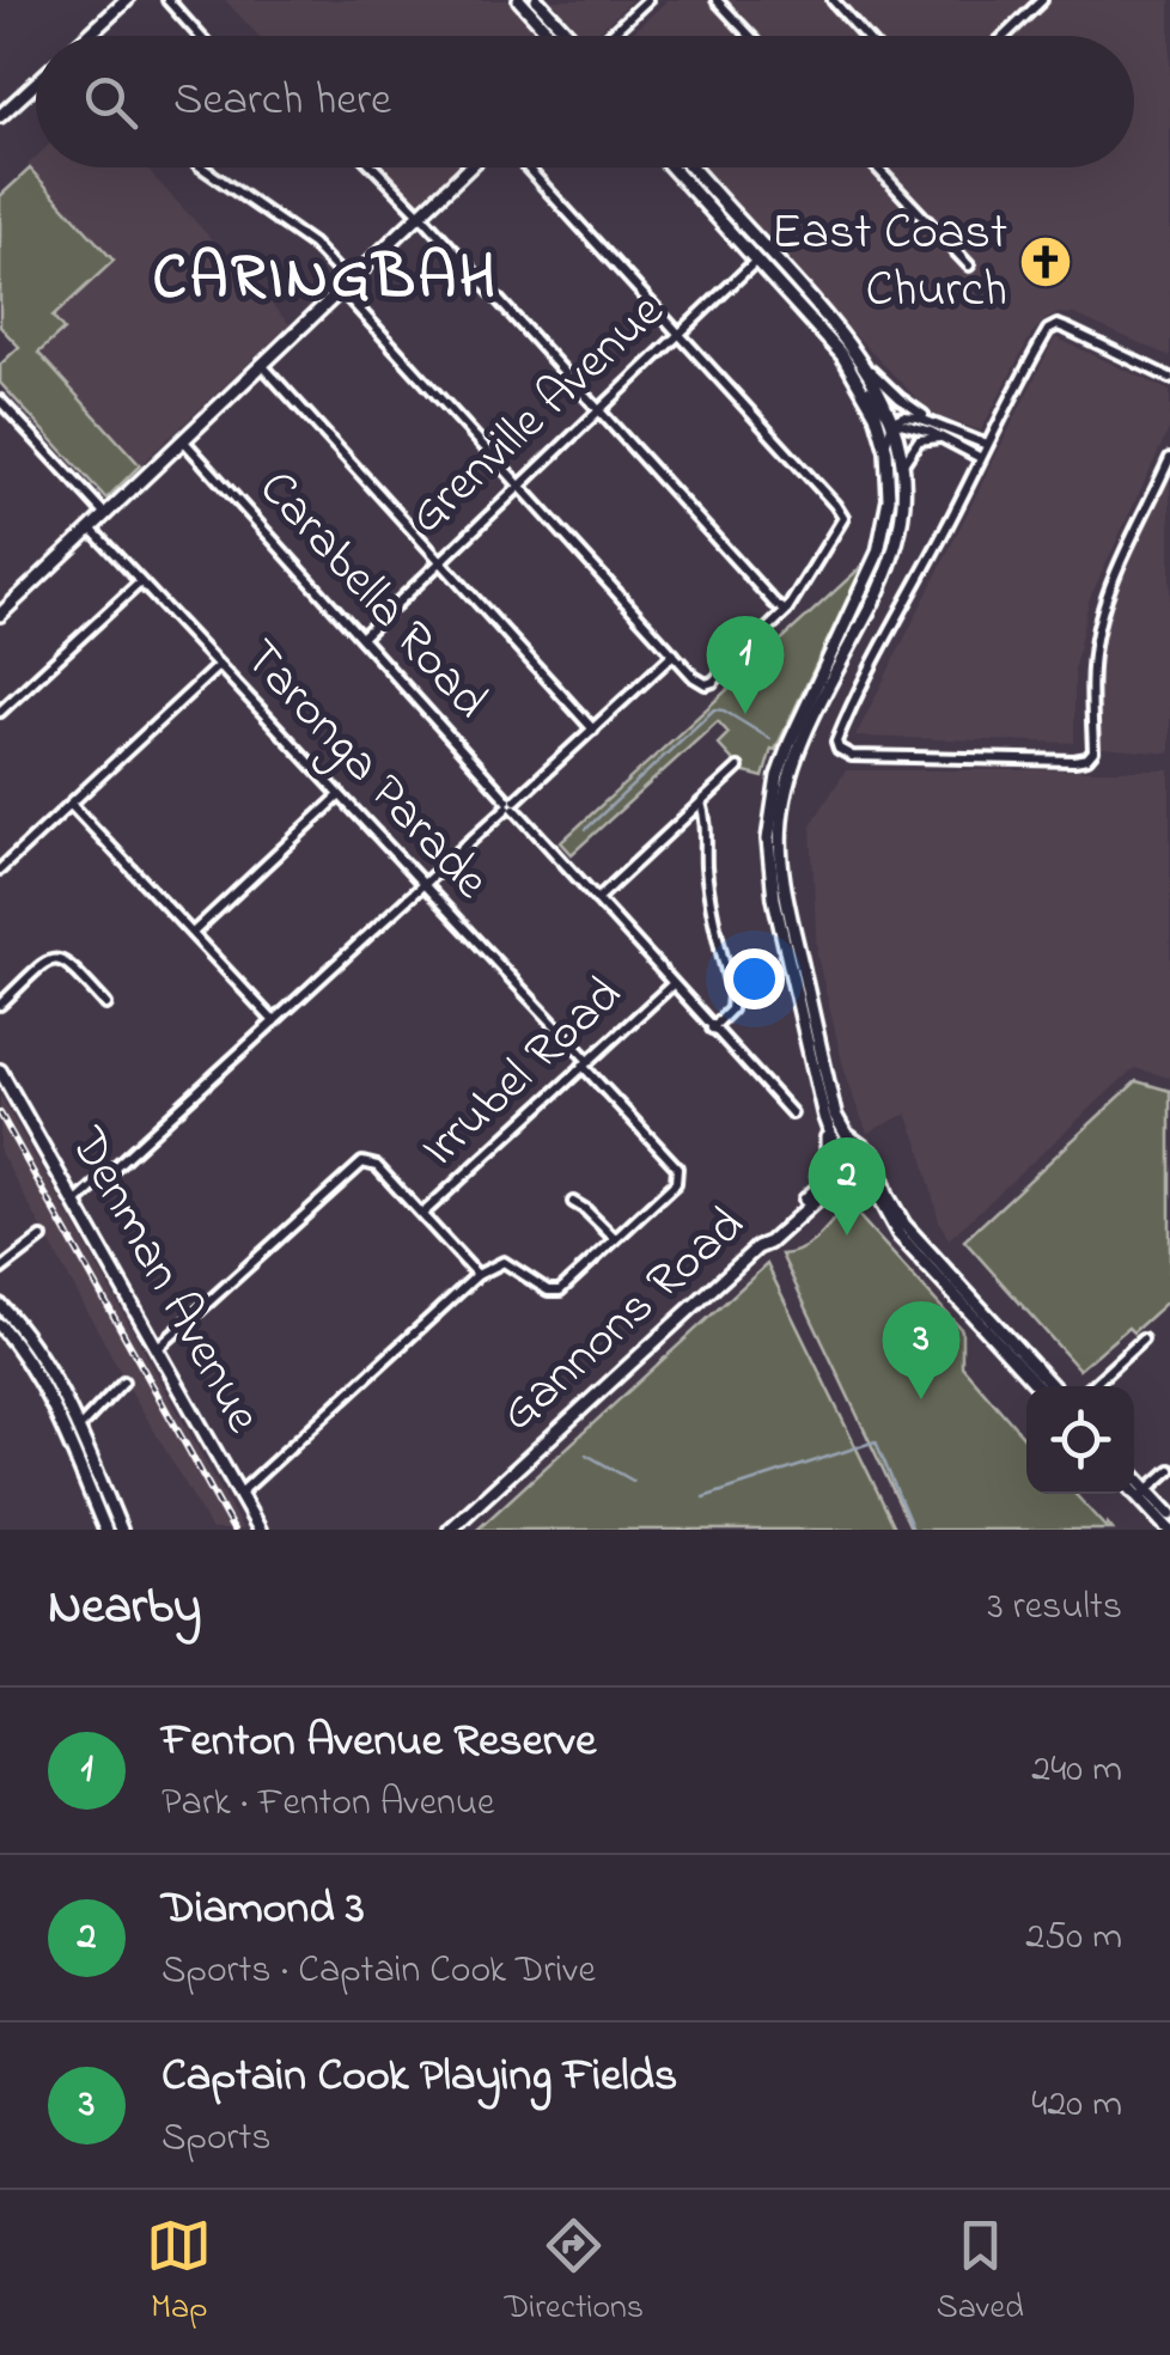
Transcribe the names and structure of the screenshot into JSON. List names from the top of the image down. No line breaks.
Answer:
{"streets":{"main road":["Denman Avenue","Gannons Road"],"street":["Grenville Avenue","Carabella Road","Taronga Parade","Irrubel Road"]},"crossings":[["Grenville Avenue","Carabella Road"],["Carabella Road","Irrubel Road"],["Taronga Parade","Irrubel Road"]],"districts":["CARINGBAH"],"places":{"church":["East Coast Church"]},"page":{"search":"Search here","pins":["1","2","3"],"heading":["Nearby","3 results"],"list":[{"mark":"1","name":"Fenton Avenue Reserve","note":"Park · Fenton Avenue","value":"240 m"},{"mark":"2","name":"Diamond 3","note":"Sports · Captain Cook Drive","value":"250 m"},{"mark":"3","name":"Captain Cook Playing Fields","note":"Sports","value":"420 m"}],"nav":["Map","Directions","Saved"]}}
